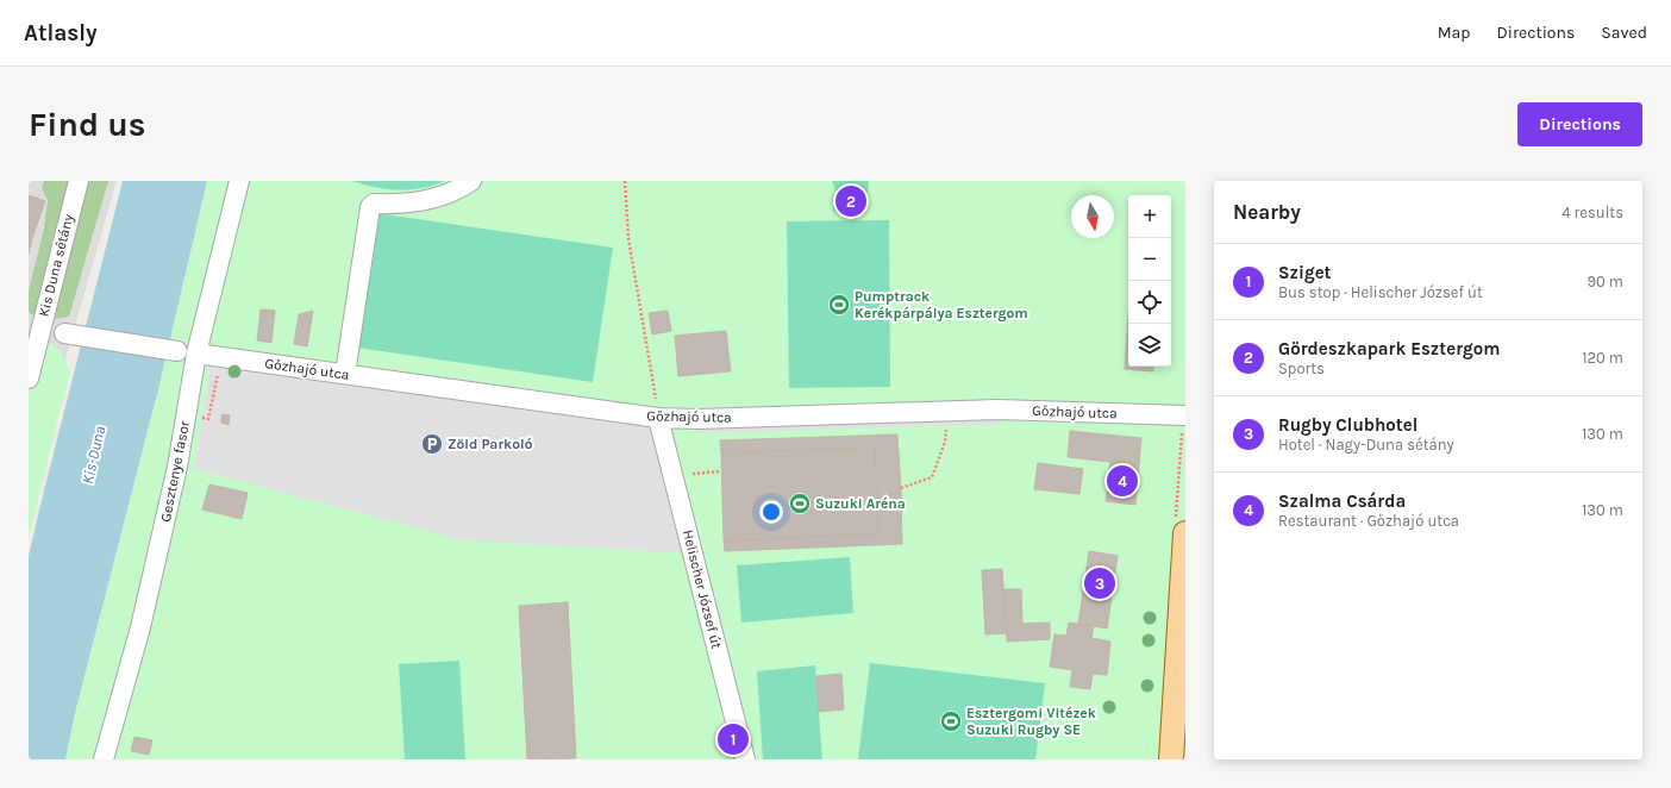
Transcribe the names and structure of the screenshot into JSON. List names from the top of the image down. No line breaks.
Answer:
{"streets":{"street":["Kis Duna sétány","Gőzhajó utca","Gesztenye fasor","Helischer József út"]},"crossings":[["Gőzhajó utca","Gesztenye fasor"],["Gőzhajó utca","Helischer József út"]],"water":["Kis-Duna"],"places":{"sports":["Pumptrack Kerékpárpálya Esztergom","Suzuki Aréna","Esztergomi Vitézek Suzuki Rugby SE"],"parking":["Zöld Parkoló"]},"north":"bottom","page":{"header":"Atlasly","nav":["Map","Directions","Saved"],"buttons":"Directions","title":"Find us","heading":["Nearby","4 results"],"pins":["2","4","3","1"],"map_buttons":["+","−"],"list":[{"mark":"1","name":"Sziget","note":"Bus stop · Helischer József út","value":"90 m"},{"mark":"2","name":"Gördeszkapark Esztergom","note":"Sports","value":"120 m"},{"mark":"3","name":"Rugby Clubhotel","note":"Hotel · Nagy-Duna sétány","value":"130 m"},{"mark":"4","name":"Szalma Csárda","note":"Restaurant · Gőzhajó utca","value":"130 m"}]}}
